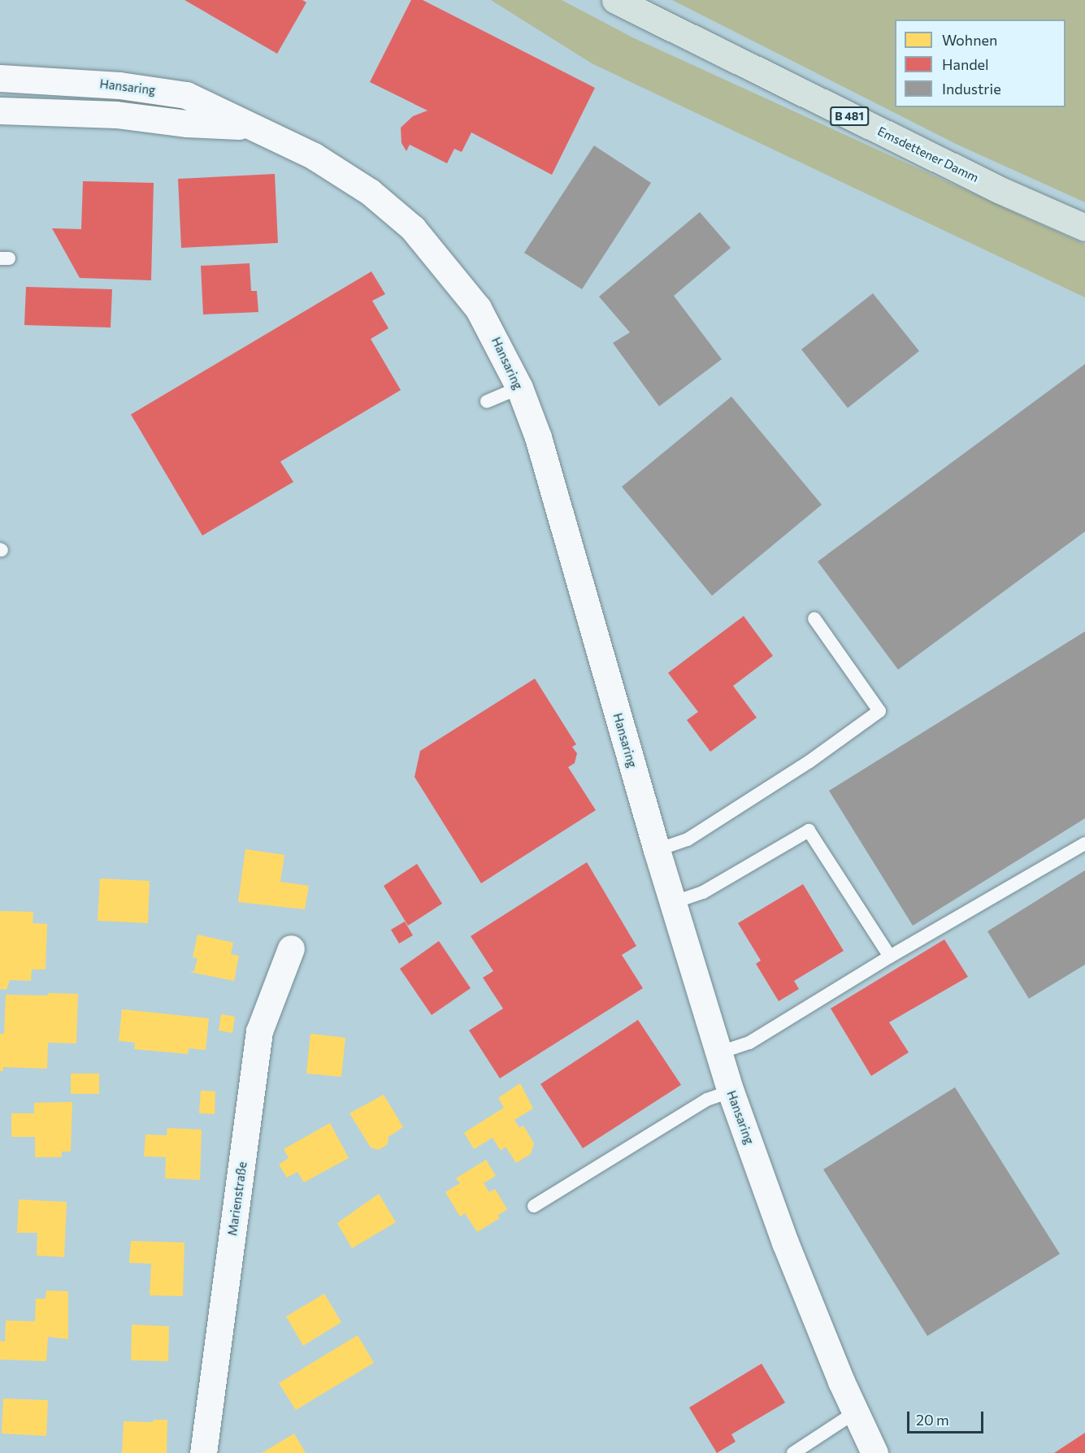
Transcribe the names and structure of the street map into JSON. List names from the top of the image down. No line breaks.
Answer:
{"streets":{"main road":["B 481","Emsdettener Damm"],"street":["Hansaring","Marienstraße"]},"legend":["Wohnen","Handel","Industrie"],"scale_bar":"20 m"}
